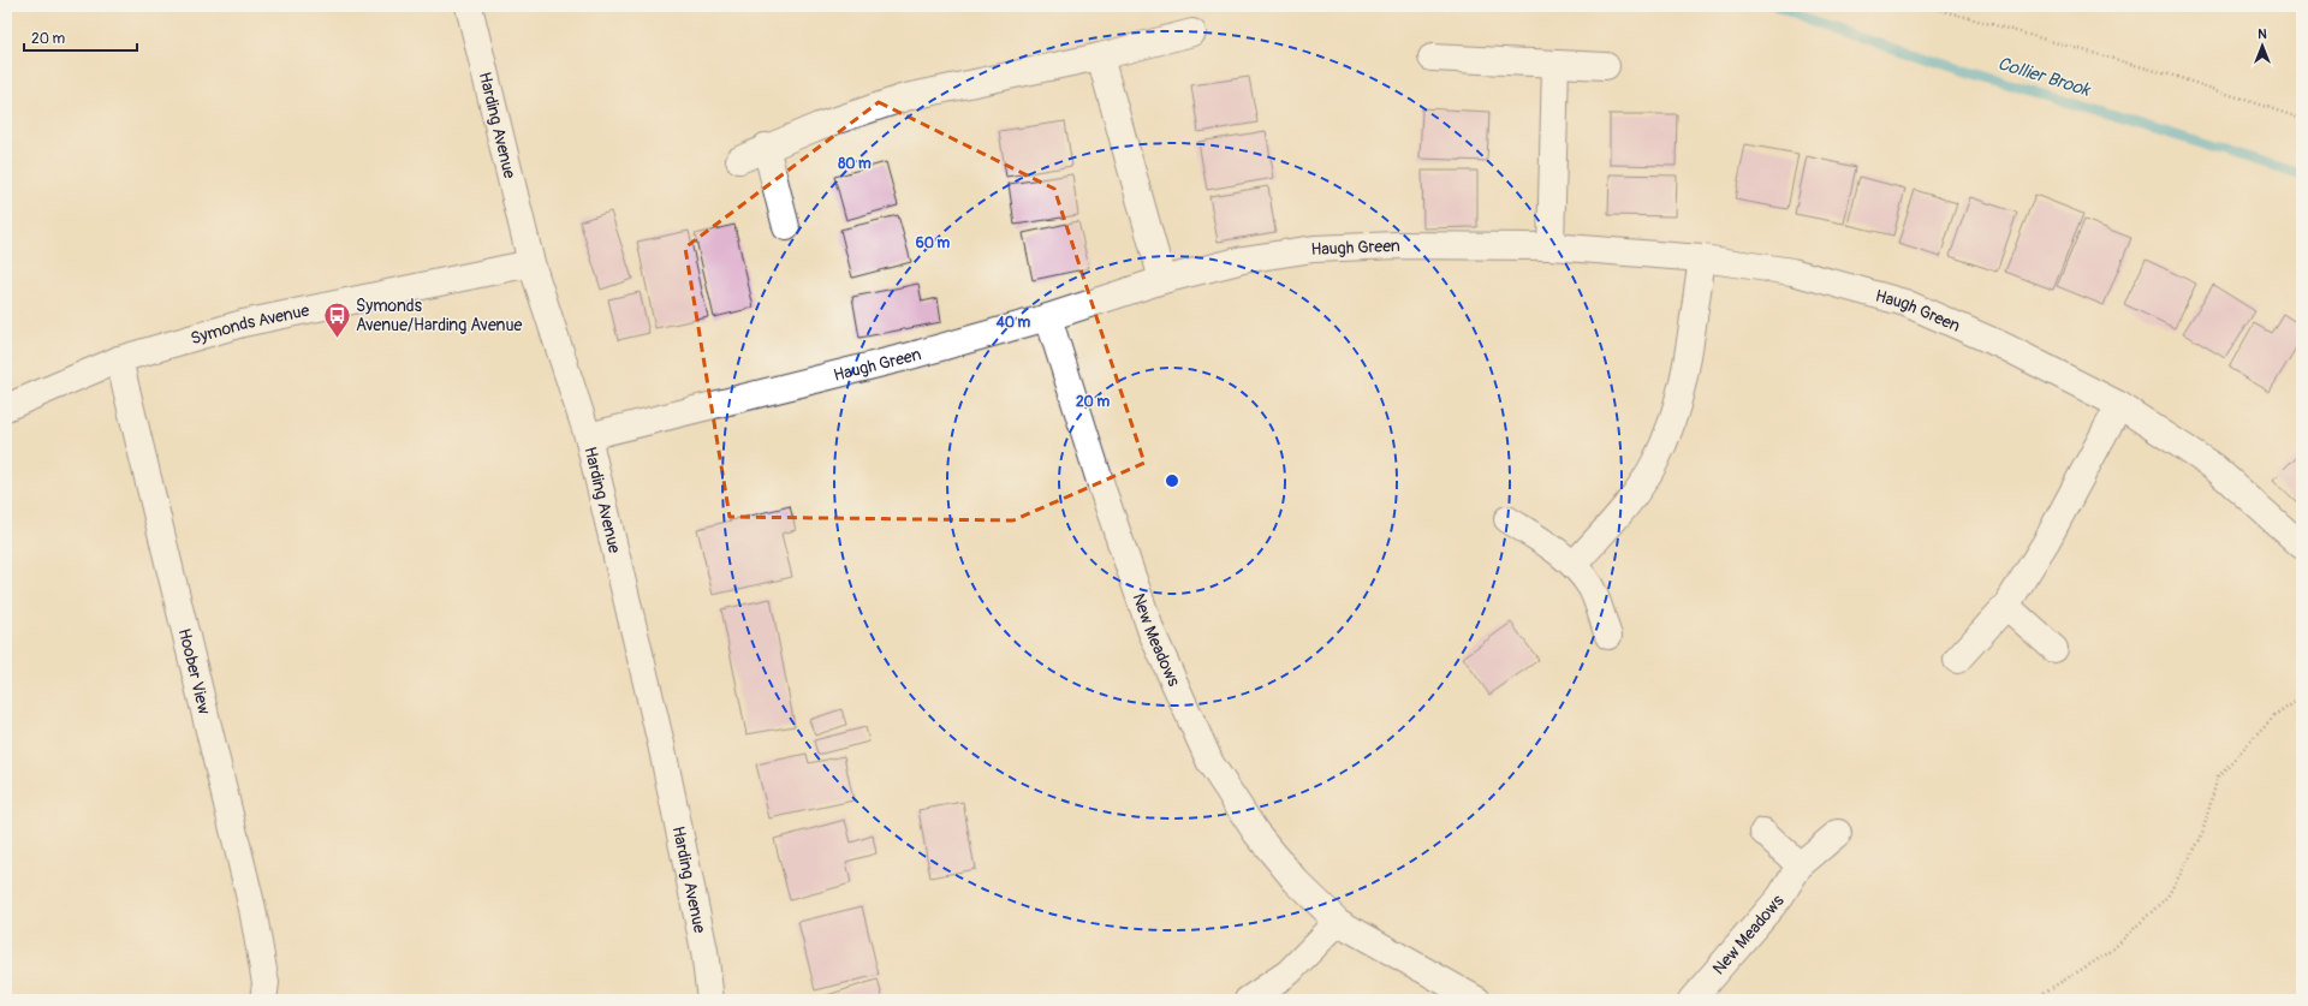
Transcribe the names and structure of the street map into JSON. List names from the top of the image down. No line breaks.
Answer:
{"streets":{"street":["Harding Avenue","Haugh Green","Symonds Avenue","New Meadows","Hoober View"]},"crossings":[["Harding Avenue","Haugh Green"],["Harding Avenue","Symonds Avenue"],["Haugh Green","New Meadows"],["Symonds Avenue","Hoober View"]],"water":["Collier Brook"],"places":{"bus stop":["Symonds Avenue/Harding Avenue"]},"scale_bar":"20 m","north":"top","rings":["80 m","60 m","40 m","20 m"]}
